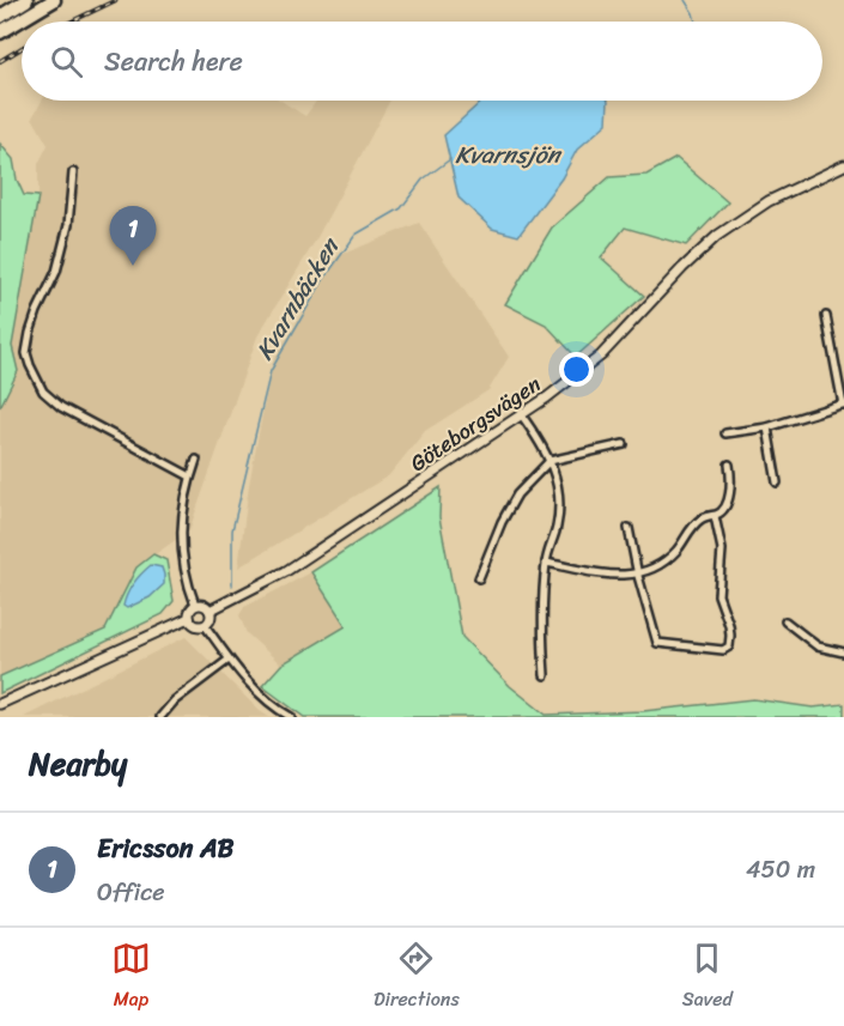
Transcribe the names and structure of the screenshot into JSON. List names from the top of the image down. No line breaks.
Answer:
{"streets":{"street":["Göteborgsvägen"]},"water":["Kvarnsjön","Kvarnbäcken"],"page":{"search":"Search here","pins":"1","heading":"Nearby","list":[{"mark":"1","name":"Ericsson AB","note":"Office","value":"450 m"}],"nav":["Map","Directions","Saved"]}}
